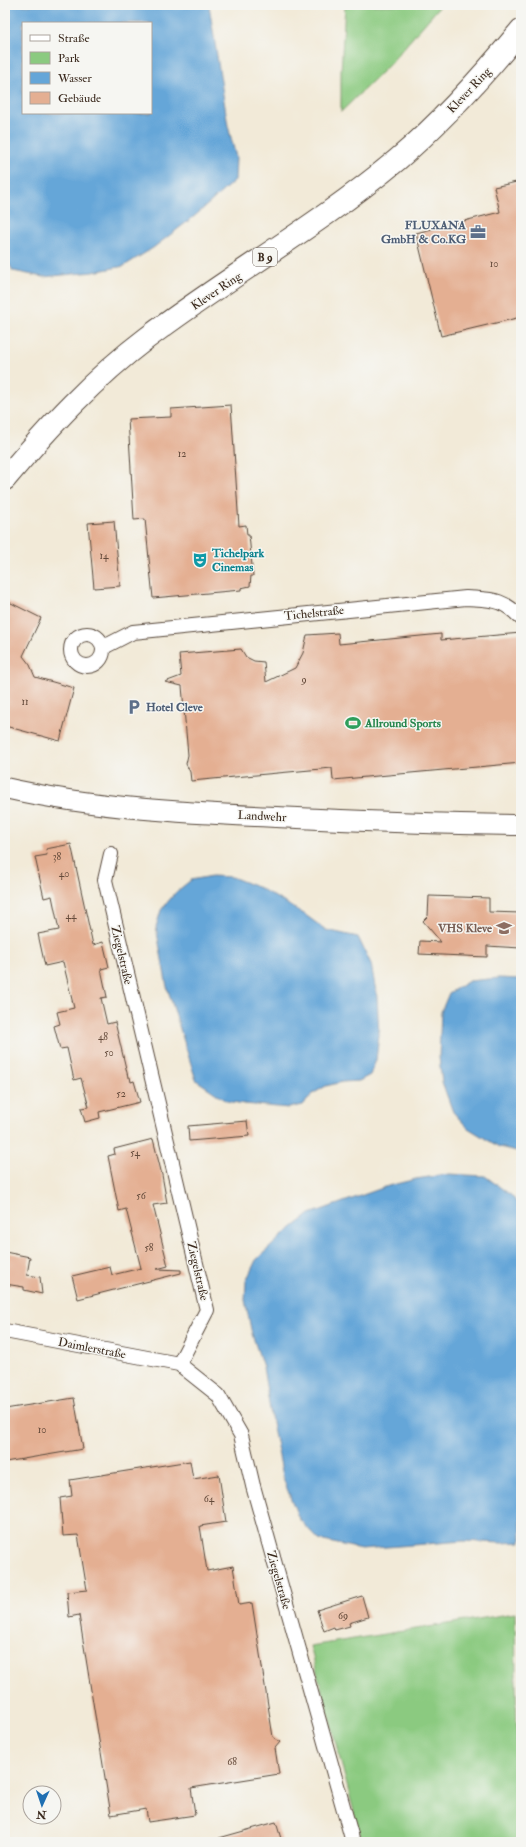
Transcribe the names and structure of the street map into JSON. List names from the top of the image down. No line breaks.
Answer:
{"streets":{"main road":["Klever Ring","B 9","Landwehr"],"street":["Tichelstraße","Ziegelstraße","Daimlerstraße"]},"crossings":[["Ziegelstraße","Daimlerstraße"]],"places":{"office":["FLUXANA GmbH & Co.KG"],"theatre":["Tichelpark Cinemas"],"parking":["Hotel Cleve"],"sports":["Allround Sports"],"school or university":["VHS Kleve"]},"house_numbers":["10","12","14","9","11","38","40","44","48","50","52","54","56","58","10","64","69","68"],"legend":["Straße","Park","Wasser","Gebäude"],"north":"bottom"}
